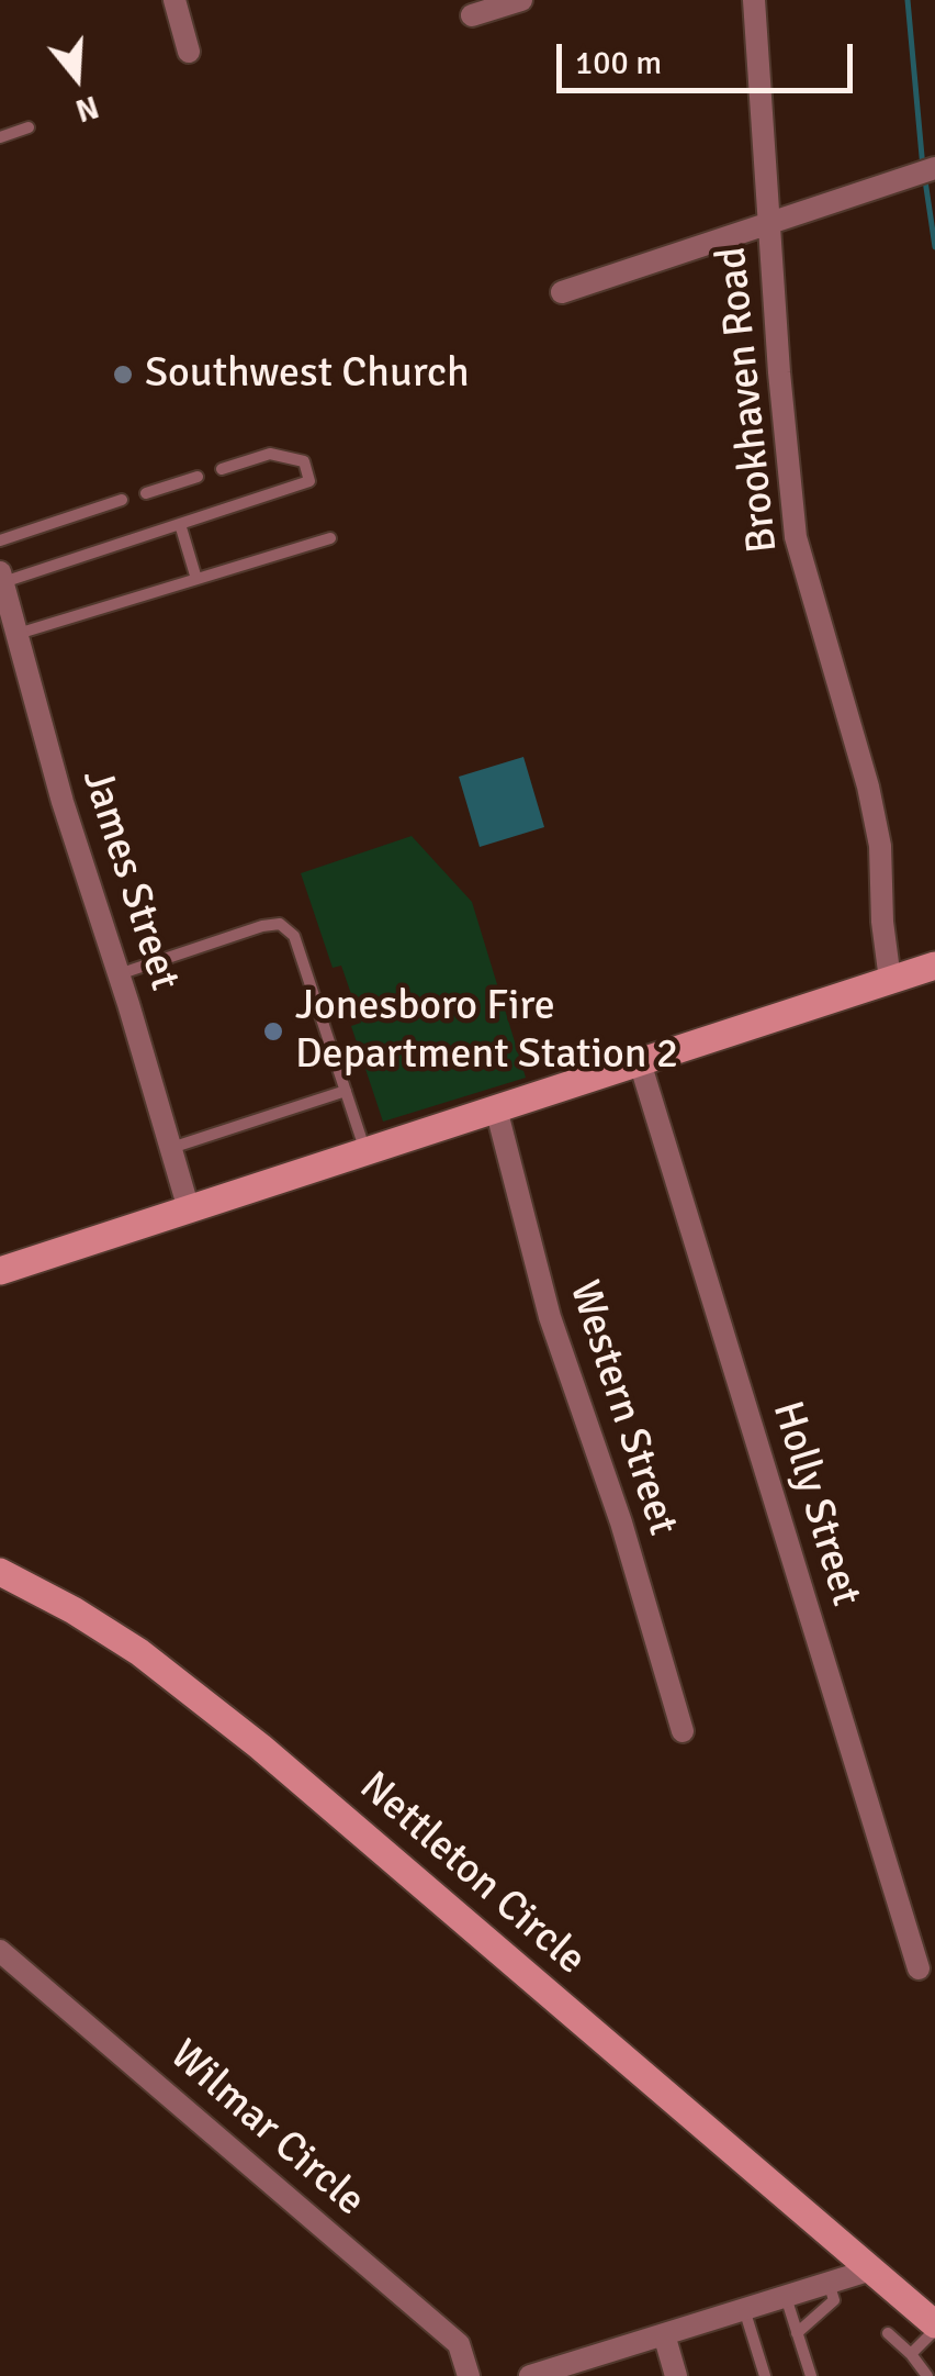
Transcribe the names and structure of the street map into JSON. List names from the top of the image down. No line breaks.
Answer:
{"streets":{"main road":["Nettleton Circle"],"street":["Brookhaven Road","James Street","Western Street","Holly Street","Wilmar Circle"]},"places":["Southwest Church","Jonesboro Fire Department Station 2"],"scale_bar":"100 m","north":"bottom"}
